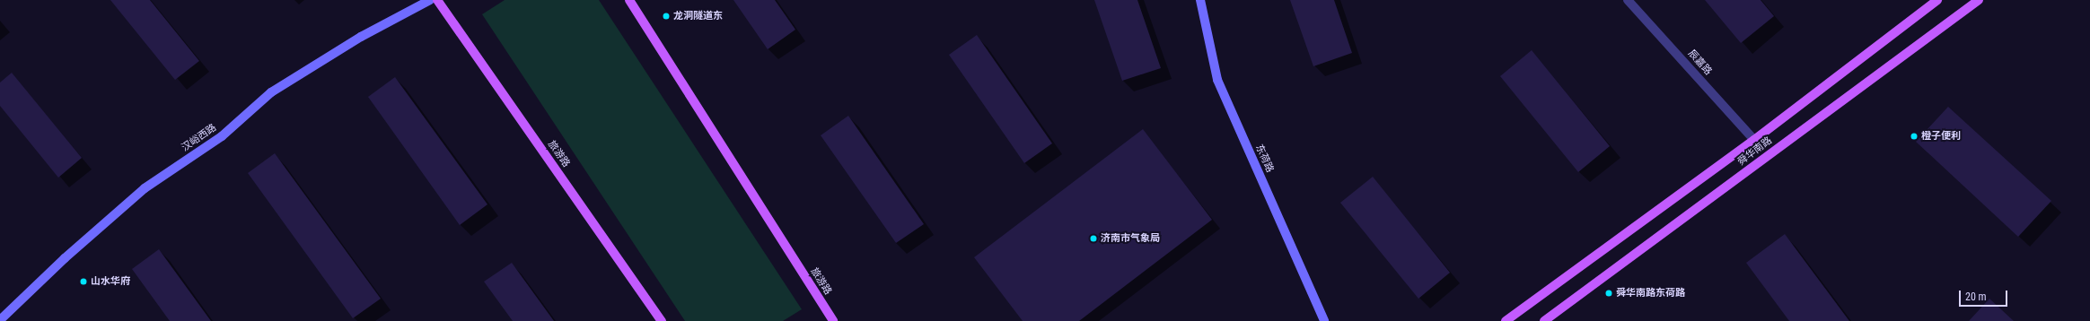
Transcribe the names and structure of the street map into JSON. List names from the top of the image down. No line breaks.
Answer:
{"streets":{"main road":["舜华南路","旅游路"],"street":["辰嘉路","汉峪西路","东荷路"]},"crossings":[["辰嘉路","舜华南路"]],"places":["龙洞隧道东","橙子便利","济南市气象局","山水华府","舜华南路东荷路"],"scale_bar":"20 m"}
